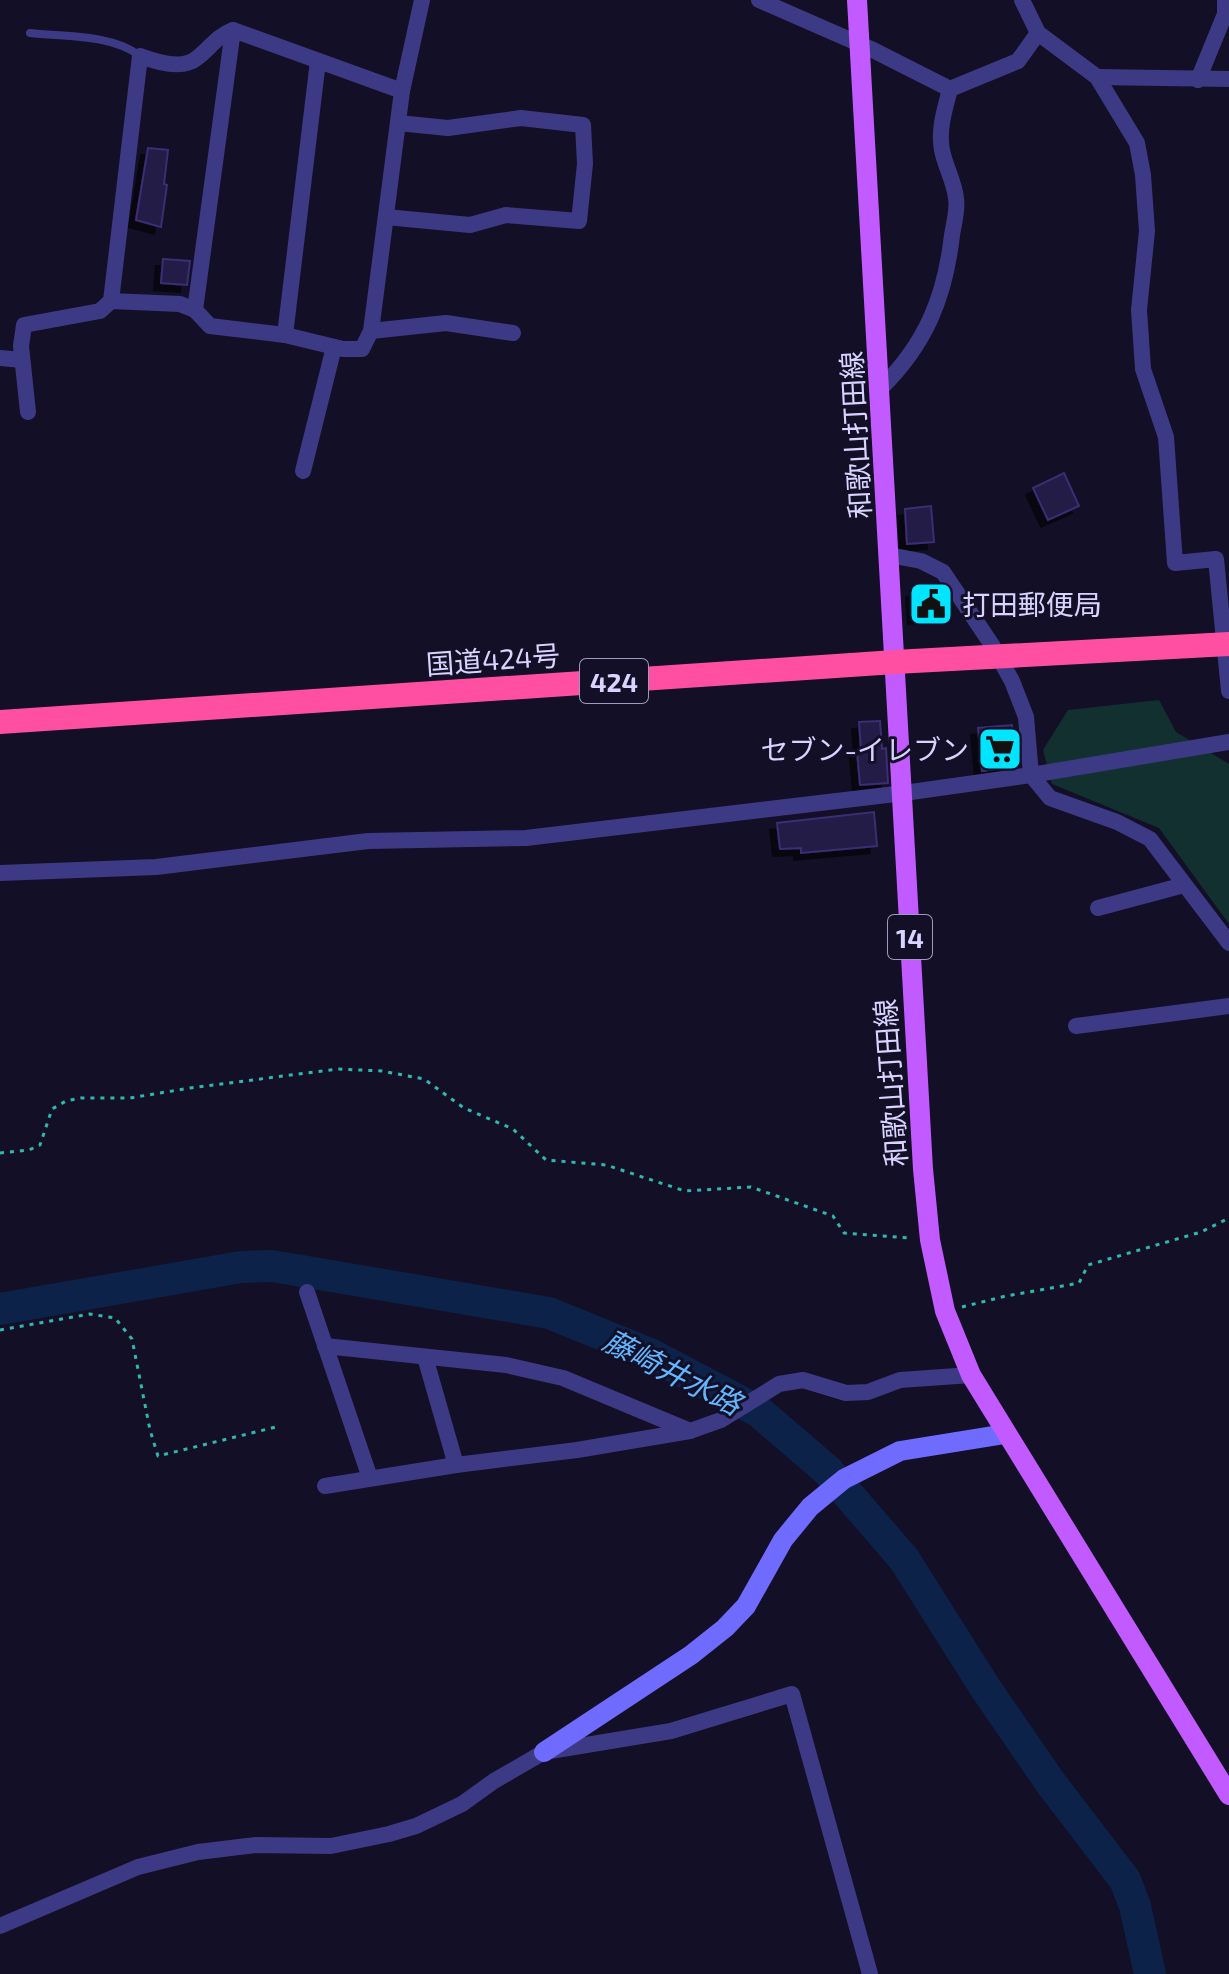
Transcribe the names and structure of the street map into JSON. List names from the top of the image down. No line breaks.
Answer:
{"streets":{"highway":["国道424号","424"],"main road":["和歌山打田線","14"]},"crossings":[["和歌山打田線","国道424号"]],"water":["藤崎井水路"],"places":{"public building":["打田郵便局"],"supermarket":["セブン-イレブン"]}}
